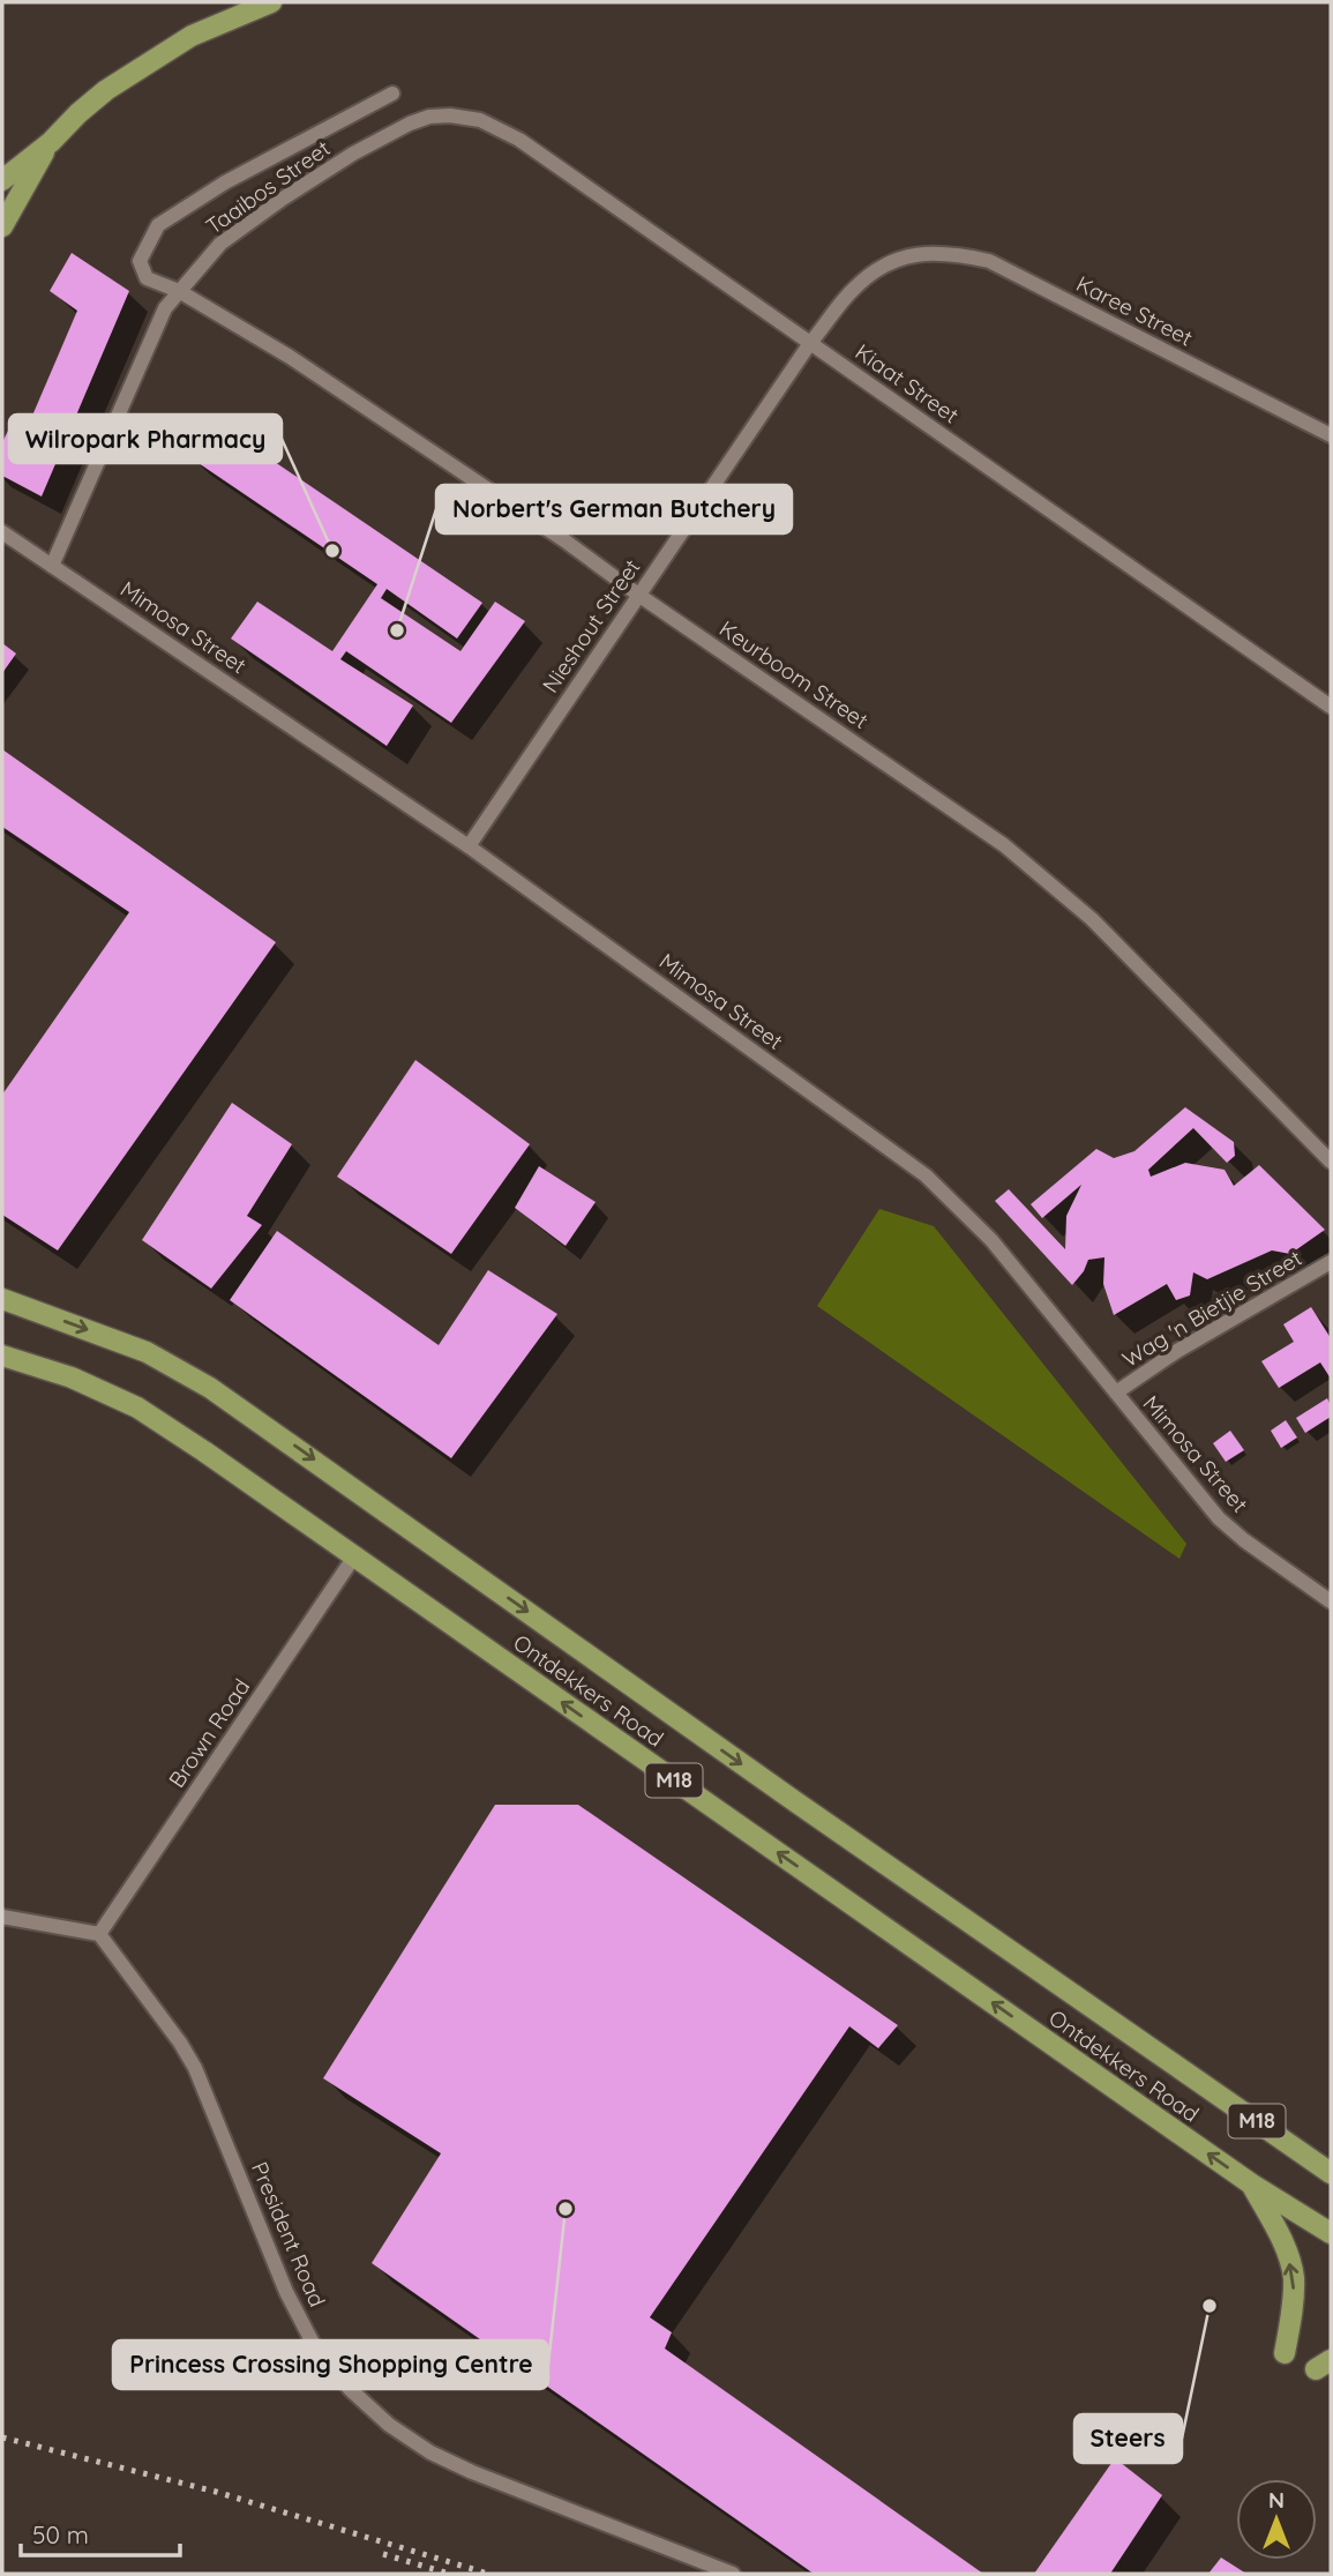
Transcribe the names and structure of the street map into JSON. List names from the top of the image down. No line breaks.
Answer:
{"streets":{"main road":["Ontdekkers Road","M18"],"street":["Taaibos Street","Karee Street","Kiaat Street","Nieshout Street","Mimosa Street","Keurboom Street","Wag 'n Bietjie Street","Brown Road","President Road"]},"crossings":[["Taaibos Street","Kiaat Street"],["Taaibos Street","Mimosa Street"],["Taaibos Street","Keurboom Street"],["Karee Street","Nieshout Street"],["Kiaat Street","Nieshout Street"],["Nieshout Street","Mimosa Street"],["Nieshout Street","Keurboom Street"],["Mimosa Street","Wag 'n Bietjie Street"],["Ontdekkers Road","Brown Road"],["Brown Road","President Road"]],"places":["Wilropark Pharmacy","Norbert's German Butchery","Princess Crossing Shopping Centre","Steers"],"scale_bar":"50 m","north":"top"}
